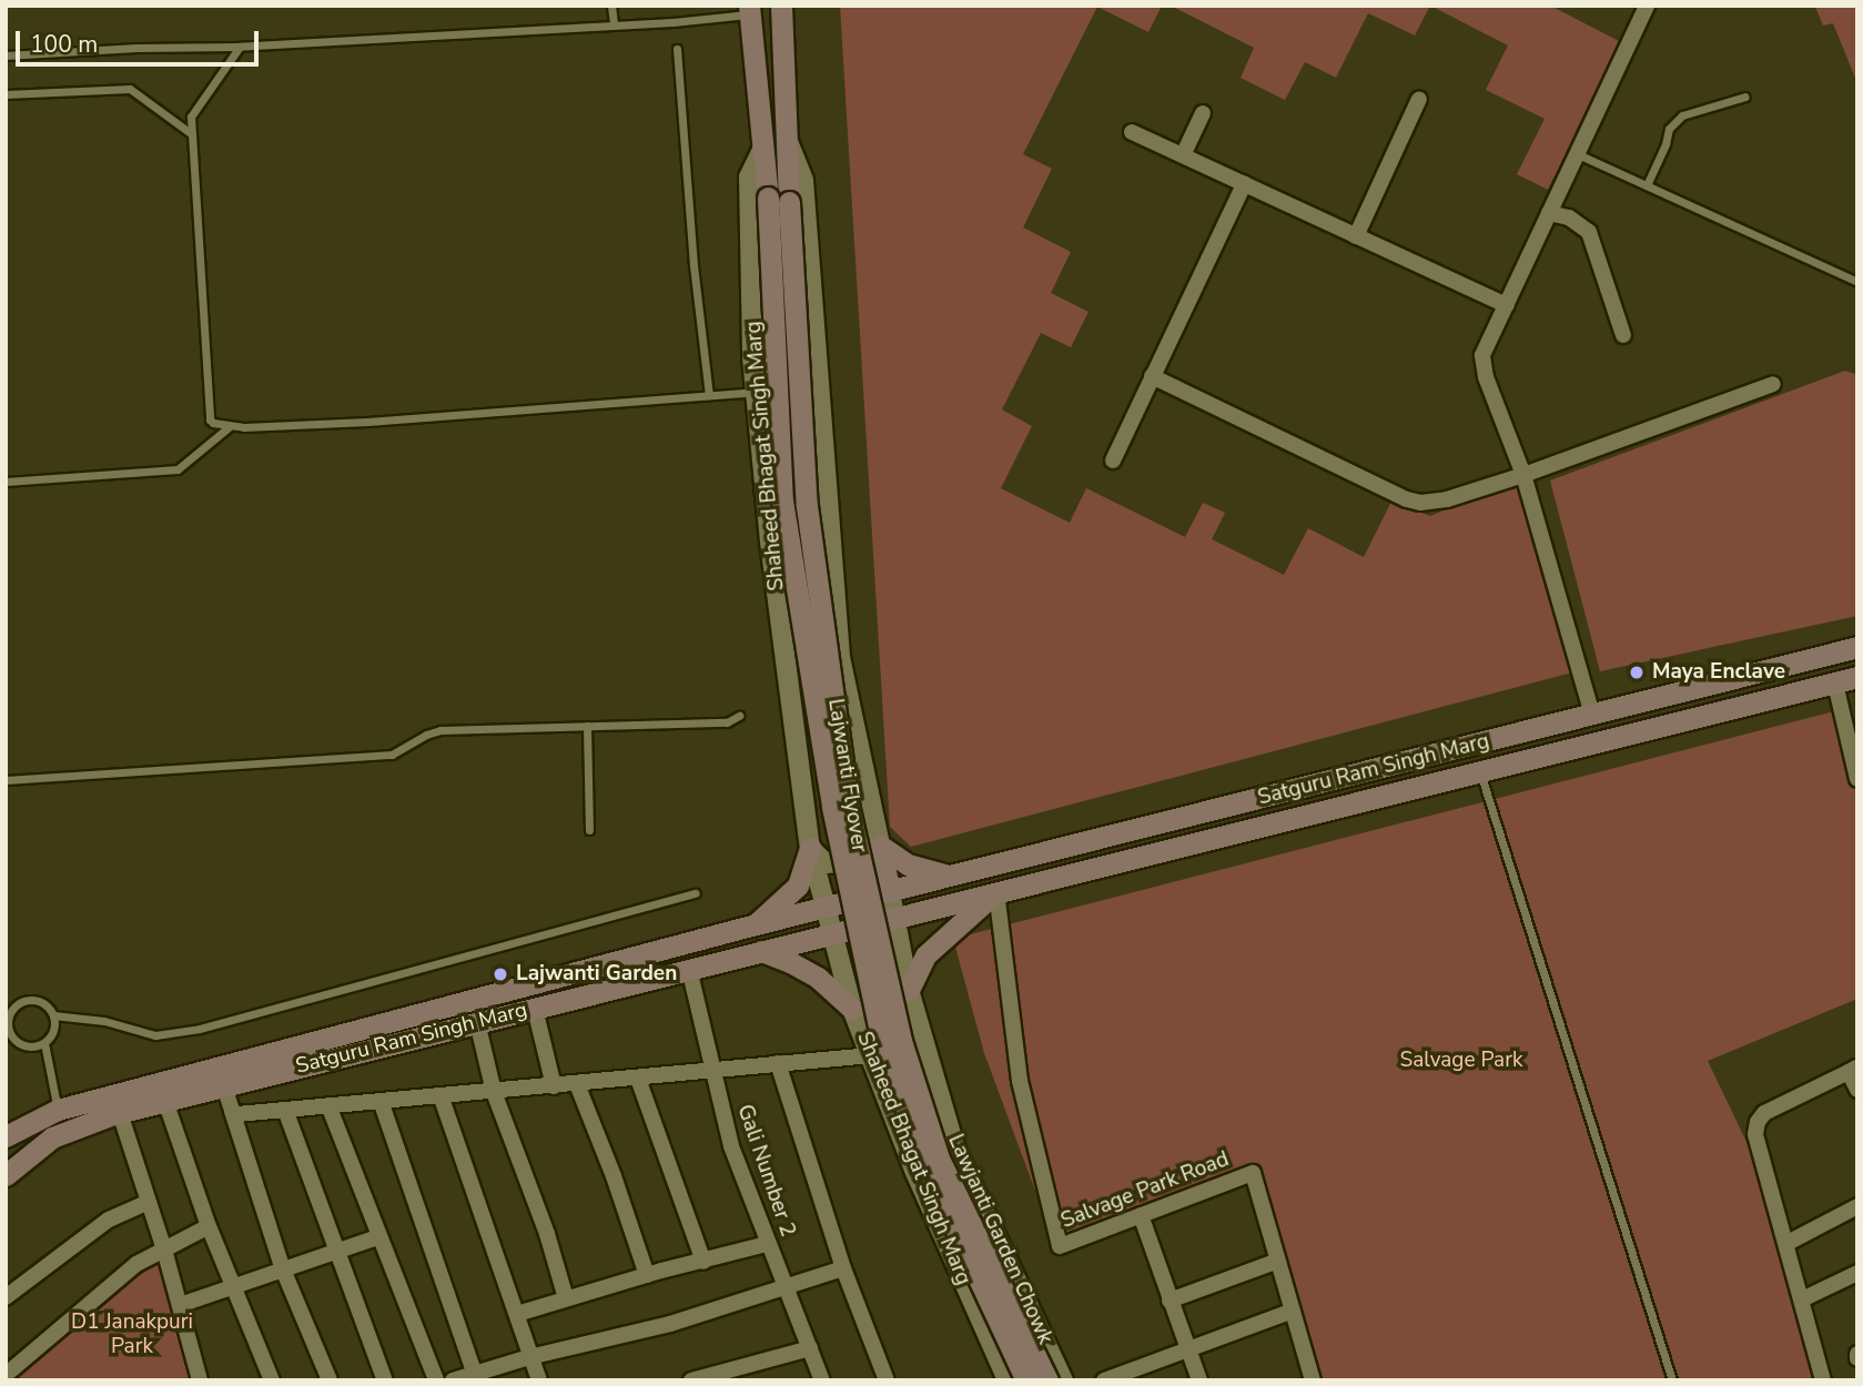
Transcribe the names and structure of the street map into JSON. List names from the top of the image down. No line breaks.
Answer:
{"streets":{"main road":["Shaheed Bhagat Singh Marg","Satguru Ram Singh Marg","Lajwanti Flyover"],"street":["Gali Number 2","Salvage Park Road","Lawjanti Garden Chowk"]},"crossings":[["Shaheed Bhagat Singh Marg","Satguru Ram Singh Marg"],["Shaheed Bhagat Singh Marg","Lajwanti Flyover"],["Satguru Ram Singh Marg","Gali Number 2"],["Satguru Ram Singh Marg","Salvage Park Road"],["Satguru Ram Singh Marg","Lawjanti Garden Chowk"]],"parks":["Salvage Park","D1 Janakpuri Park"],"places":["Maya Enclave","Lajwanti Garden"],"scale_bar":"100 m"}
